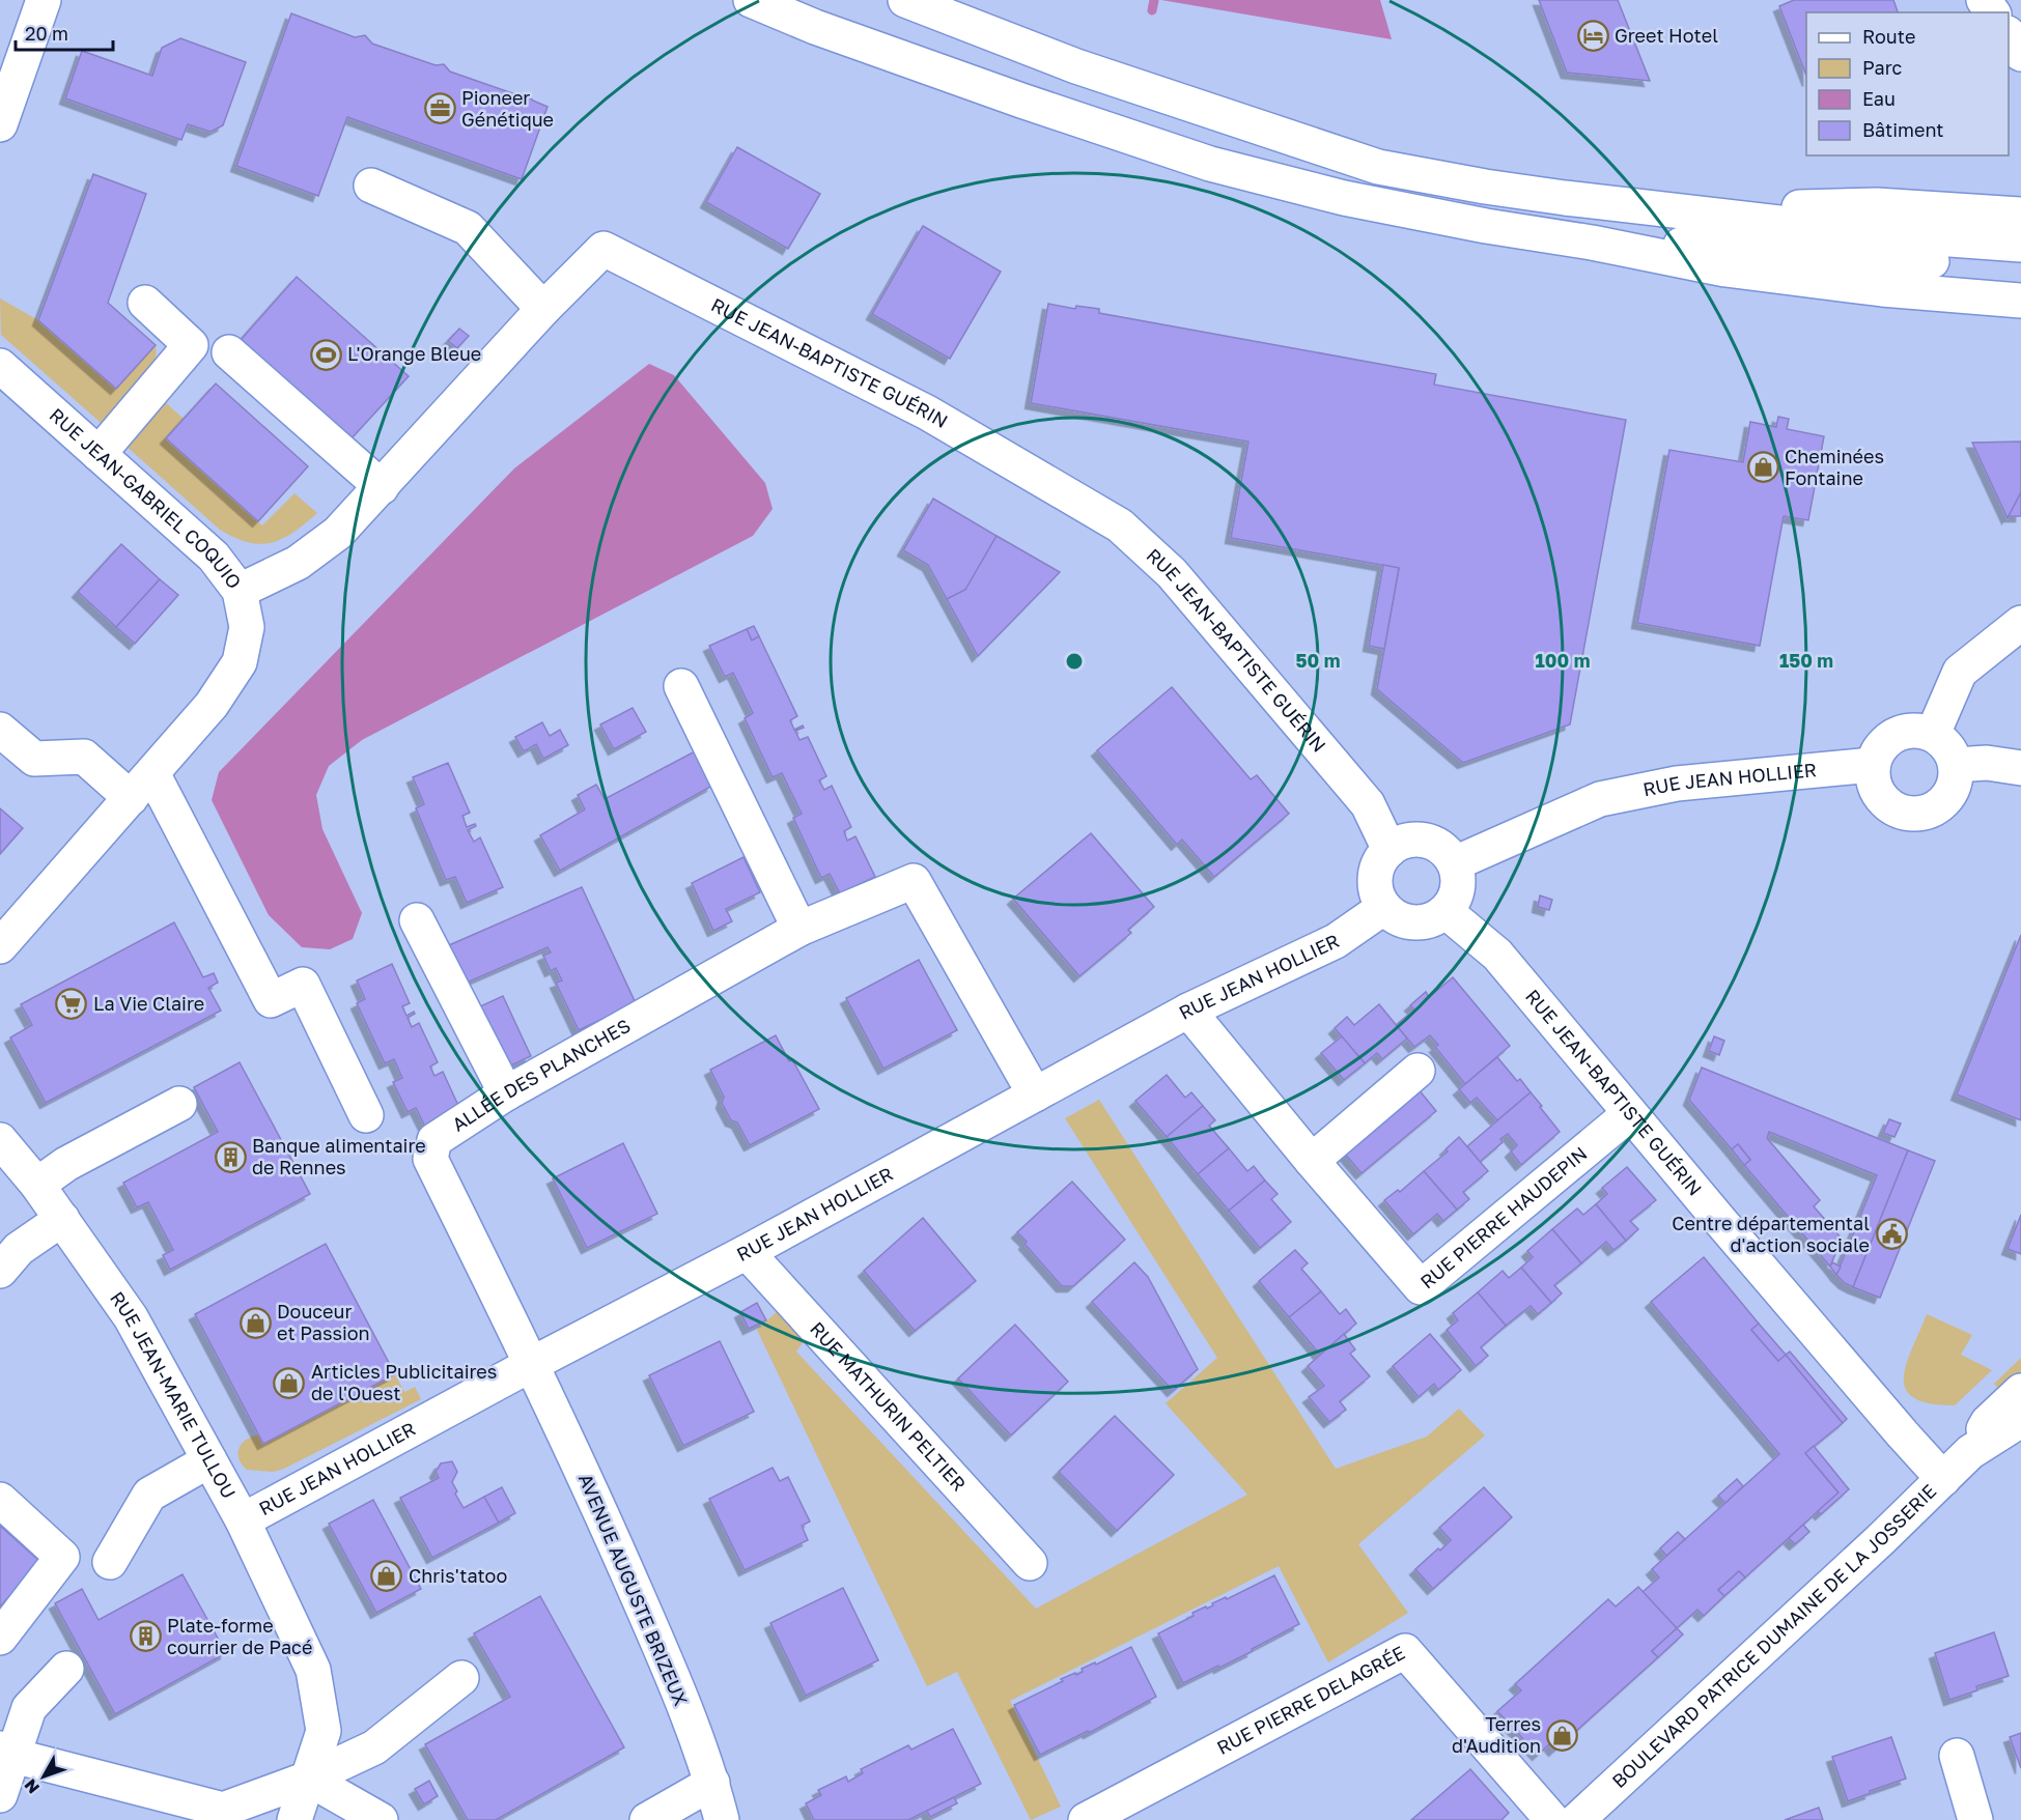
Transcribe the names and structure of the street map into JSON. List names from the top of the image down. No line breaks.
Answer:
{"streets":{"street":["RUE JEAN-BAPTISTE GUÉRIN","RUE JEAN-GABRIEL COQUIO","RUE JEAN HOLLIER","ALLÉE DES PLANCHES","RUE PIERRE HAUDEPIN","RUE JEAN-MARIE TULLOU","RUE MATHURIN PELTIER","AVENUE AUGUSTE BRIZEUX","BOULEVARD PATRICE DUMAINE DE LA JOSSERIE","RUE PIERRE DELAGRÉE"]},"crossings":[["RUE JEAN-BAPTISTE GUÉRIN","RUE JEAN-GABRIEL COQUIO"],["RUE JEAN-BAPTISTE GUÉRIN","RUE JEAN HOLLIER"],["RUE JEAN-BAPTISTE GUÉRIN","RUE PIERRE HAUDEPIN"],["RUE JEAN-BAPTISTE GUÉRIN","BOULEVARD PATRICE DUMAINE DE LA JOSSERIE"],["RUE JEAN HOLLIER","ALLÉE DES PLANCHES"],["RUE JEAN HOLLIER","RUE PIERRE HAUDEPIN"],["RUE JEAN HOLLIER","RUE JEAN-MARIE TULLOU"],["RUE JEAN HOLLIER","RUE MATHURIN PELTIER"],["RUE JEAN HOLLIER","AVENUE AUGUSTE BRIZEUX"],["ALLÉE DES PLANCHES","AVENUE AUGUSTE BRIZEUX"]],"places":{"hotel":["Greet Hotel"],"office":["Pioneer Génétique"],"sports":["L'Orange Bleue"],"shop":["Cheminées Fontaine","Douceur et Passion","Articles Publicitaires de l'Ouest","Chris'tatoo","Terres d'Audition"],"supermarket":["La Vie Claire"],"building":["Banque alimentaire de Rennes","Plate-forme courrier de Pacé"],"public building":["Centre départemental d'action sociale"]},"legend":["Route","Parc","Eau","Bâtiment"],"scale_bar":"20 m","north":"bottom left","rings":["50 m","100 m","150 m"]}
